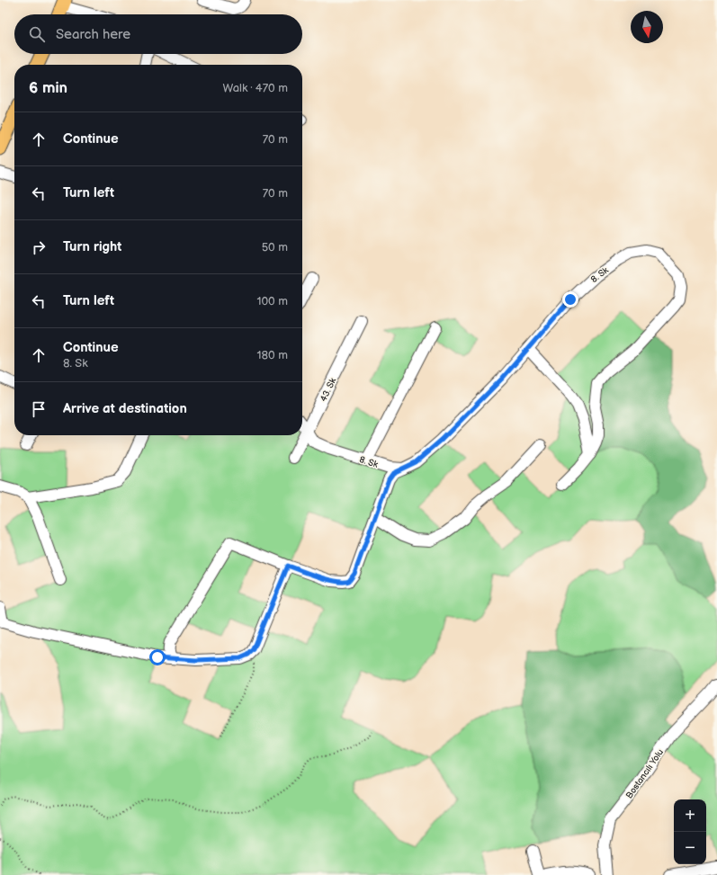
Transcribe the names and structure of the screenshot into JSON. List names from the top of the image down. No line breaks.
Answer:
{"streets":{"street":["8. Sk","43. Sk","Bostancılı Yolu"]},"crossings":[["8. Sk","43. Sk"]],"north":"bottom","page":{"search":"Search here","heading":["6 min","Walk · 470 m"],"list":[["Continue","70 m"],["Turn left","70 m"],["Turn right","50 m"],["Turn left","100 m"],["Continue","8. Sk","180 m"],"Arrive at destination"],"map_buttons":["+","−"]}}
